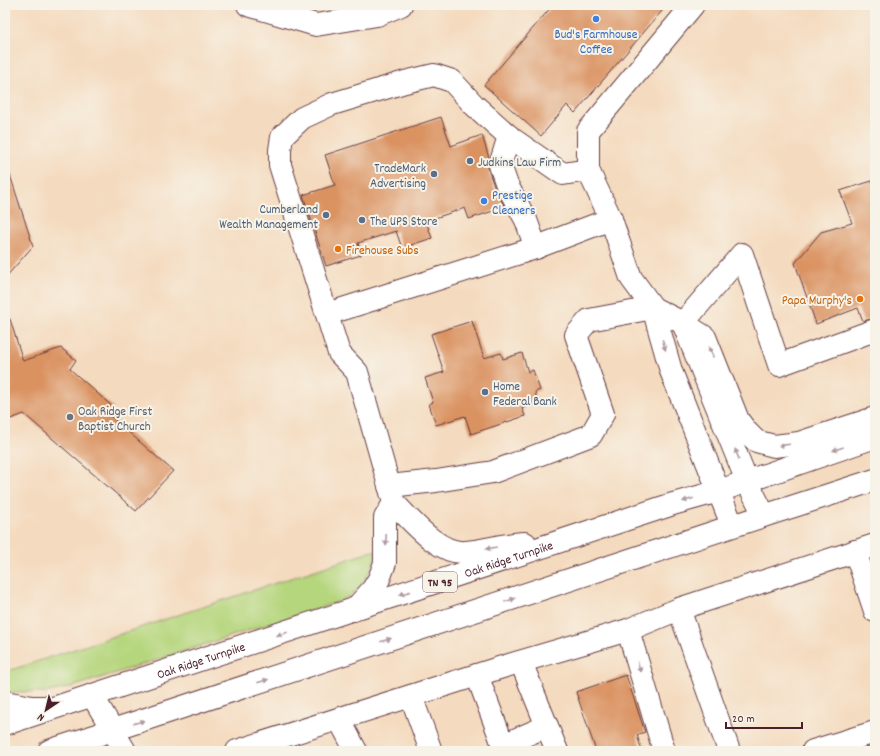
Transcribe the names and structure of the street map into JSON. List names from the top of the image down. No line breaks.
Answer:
{"streets":{"main road":["Oak Ridge Turnpike","TN 95"]},"places":["Bud's Farmhouse Coffee","Judkins Law Firm","TradeMark Advertising","Prestige Cleaners","Cumberland Wealth Management","The UPS Store","Firehouse Subs","Papa Murphy's","Home Federal Bank","Oak Ridge First Baptist Church"],"scale_bar":"20 m","north":"bottom left"}
